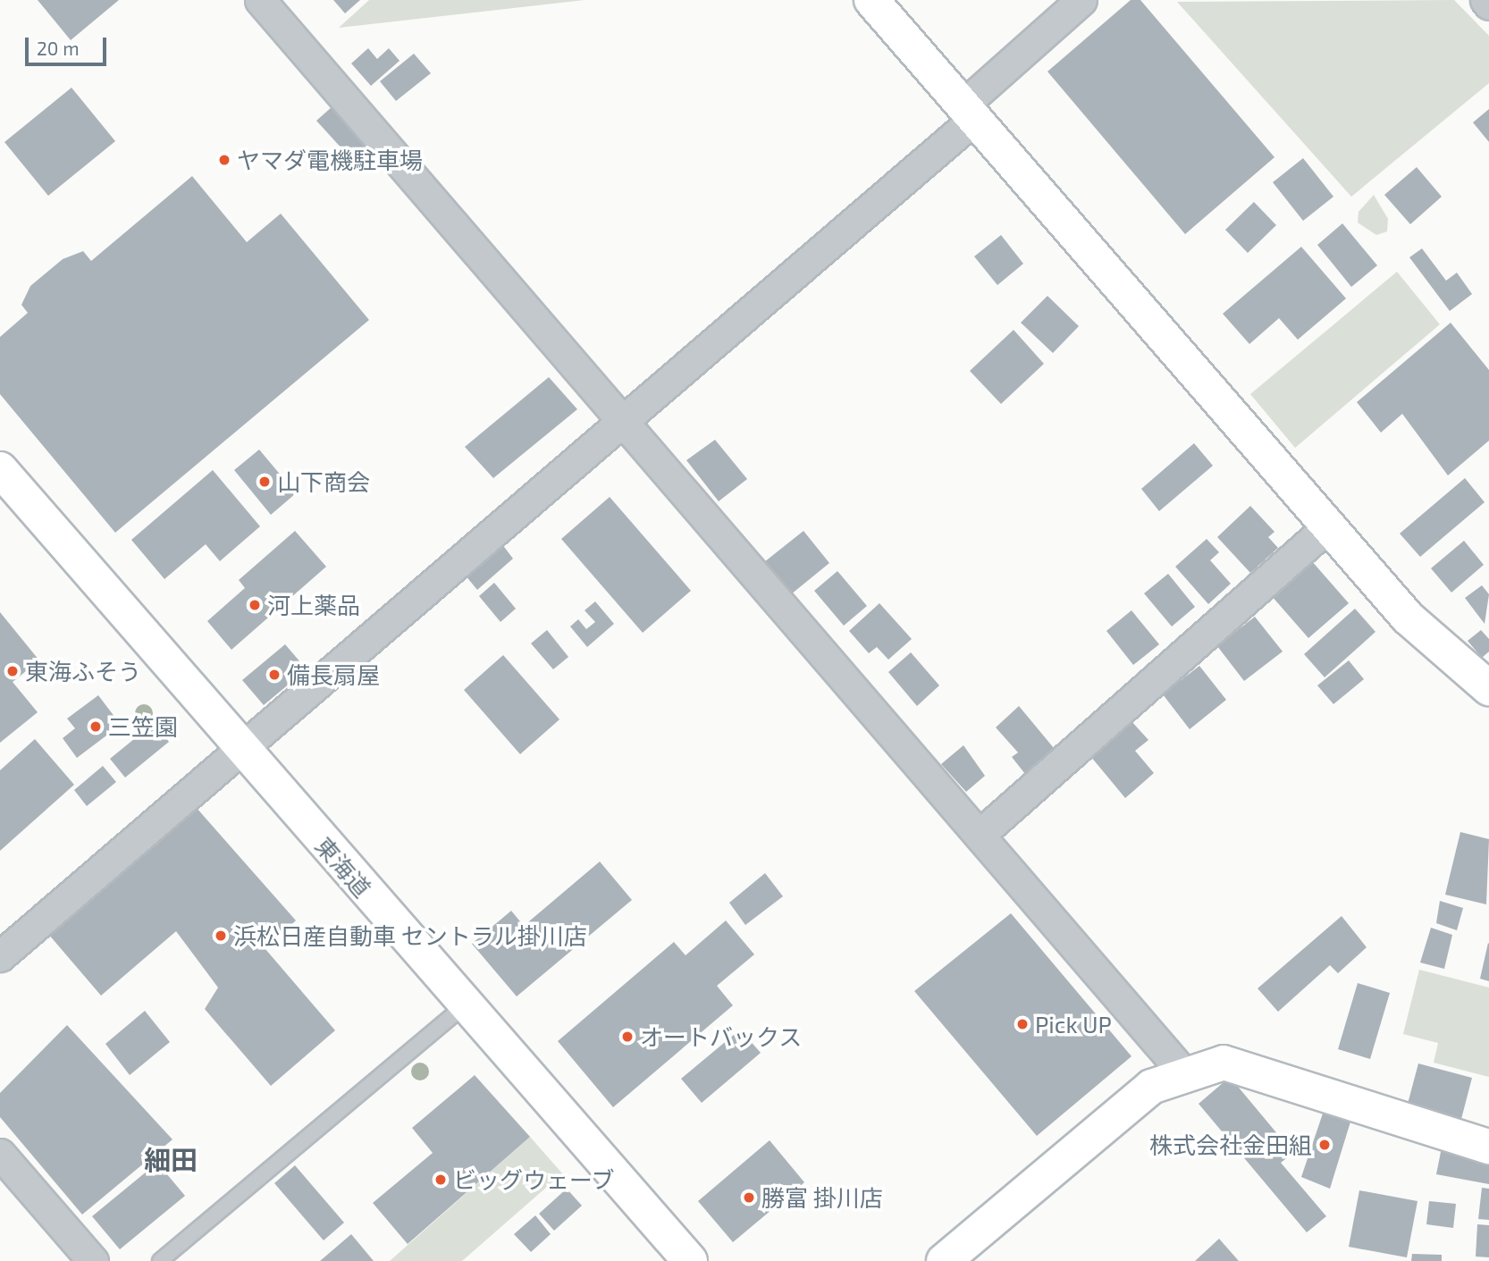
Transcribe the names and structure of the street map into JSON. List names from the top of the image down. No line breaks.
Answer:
{"streets":{"street":["東海道"]},"districts":["細田"],"places":["ヤマダ電機駐車場","山下商会","河上薬品","東海ふそう","備長扇屋","三笠園","浜松日産自動車 セントラル掛川店","Pick UP","オートバックス","株式会社金田組","ビッグウェーブ","勝富 掛川店"],"scale_bar":"20 m"}
